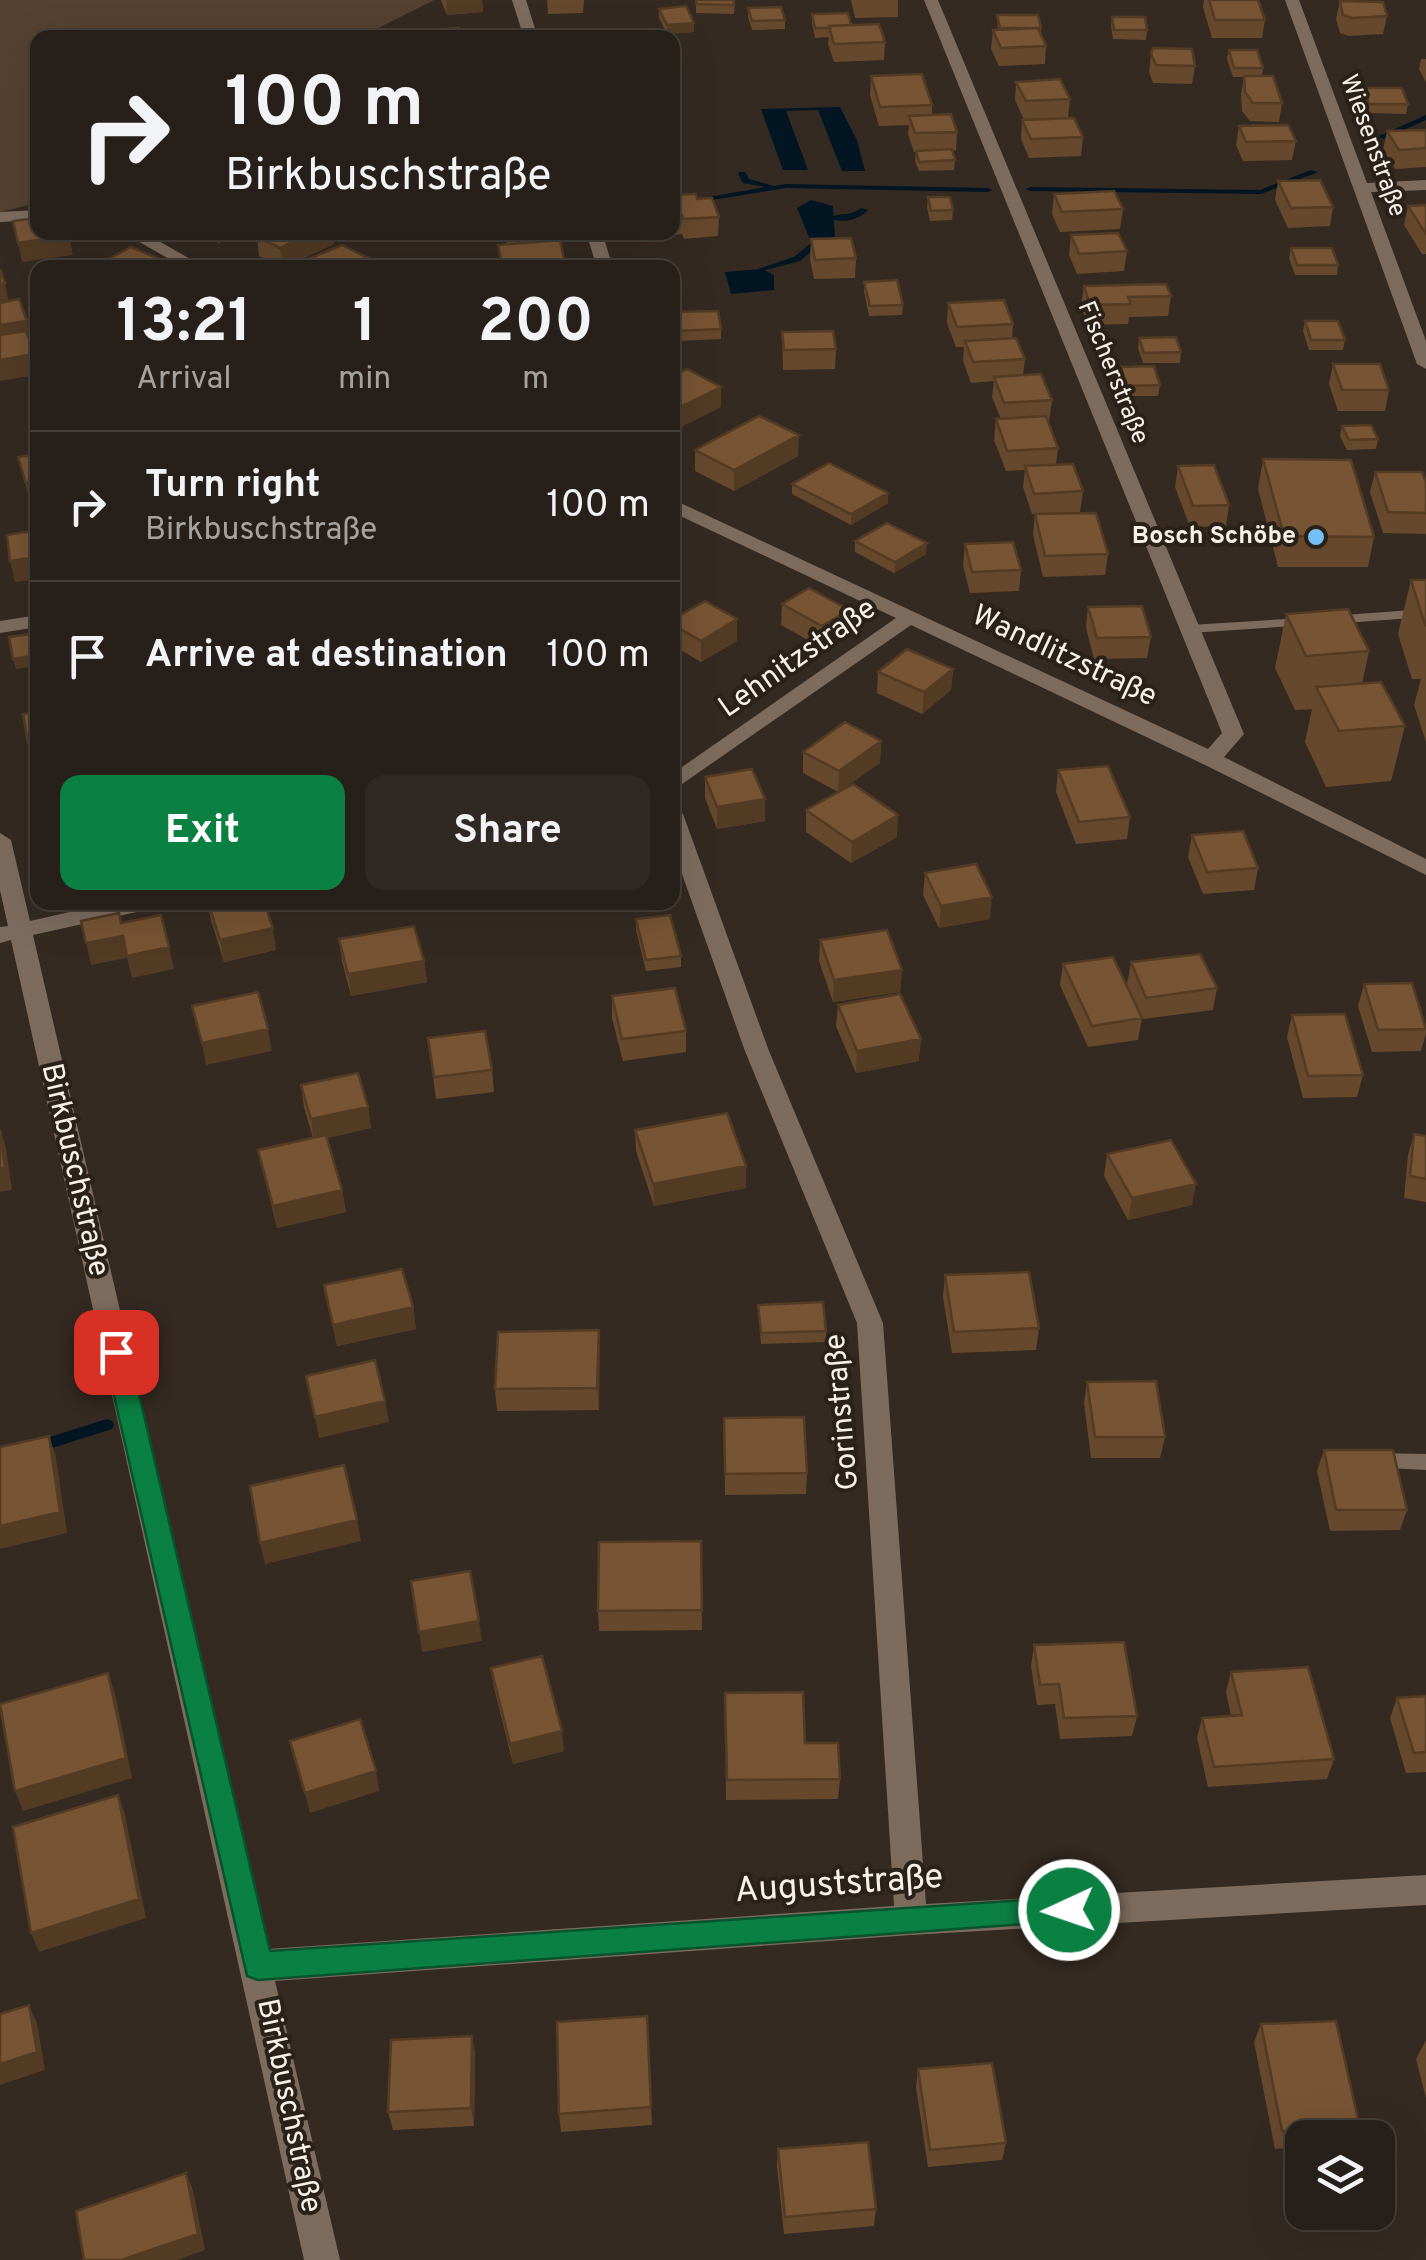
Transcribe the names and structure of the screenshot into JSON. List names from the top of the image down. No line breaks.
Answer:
{"streets":{"street":["Wiesenstraße","Fischerstraße","Wandlitzstraße","Lehnitzstraße","Birkbuschstraße","Gorinstraße","Auguststraße"]},"crossings":[["Fischerstraße","Wandlitzstraße"],["Wandlitzstraße","Lehnitzstraße"],["Birkbuschstraße","Auguststraße"],["Gorinstraße","Auguststraße"]],"places":["Bosch Schöbe"],"page":{"turn":["100 m","Birkbuschstraße"],"eta":["13:21","Arrival","1","min","200","m"],"list":[{"name":"Turn right","note":"Birkbuschstraße","value":"100 m"},{"name":"Arrive at destination","value":"100 m"}],"buttons":["Exit","Share"]}}
